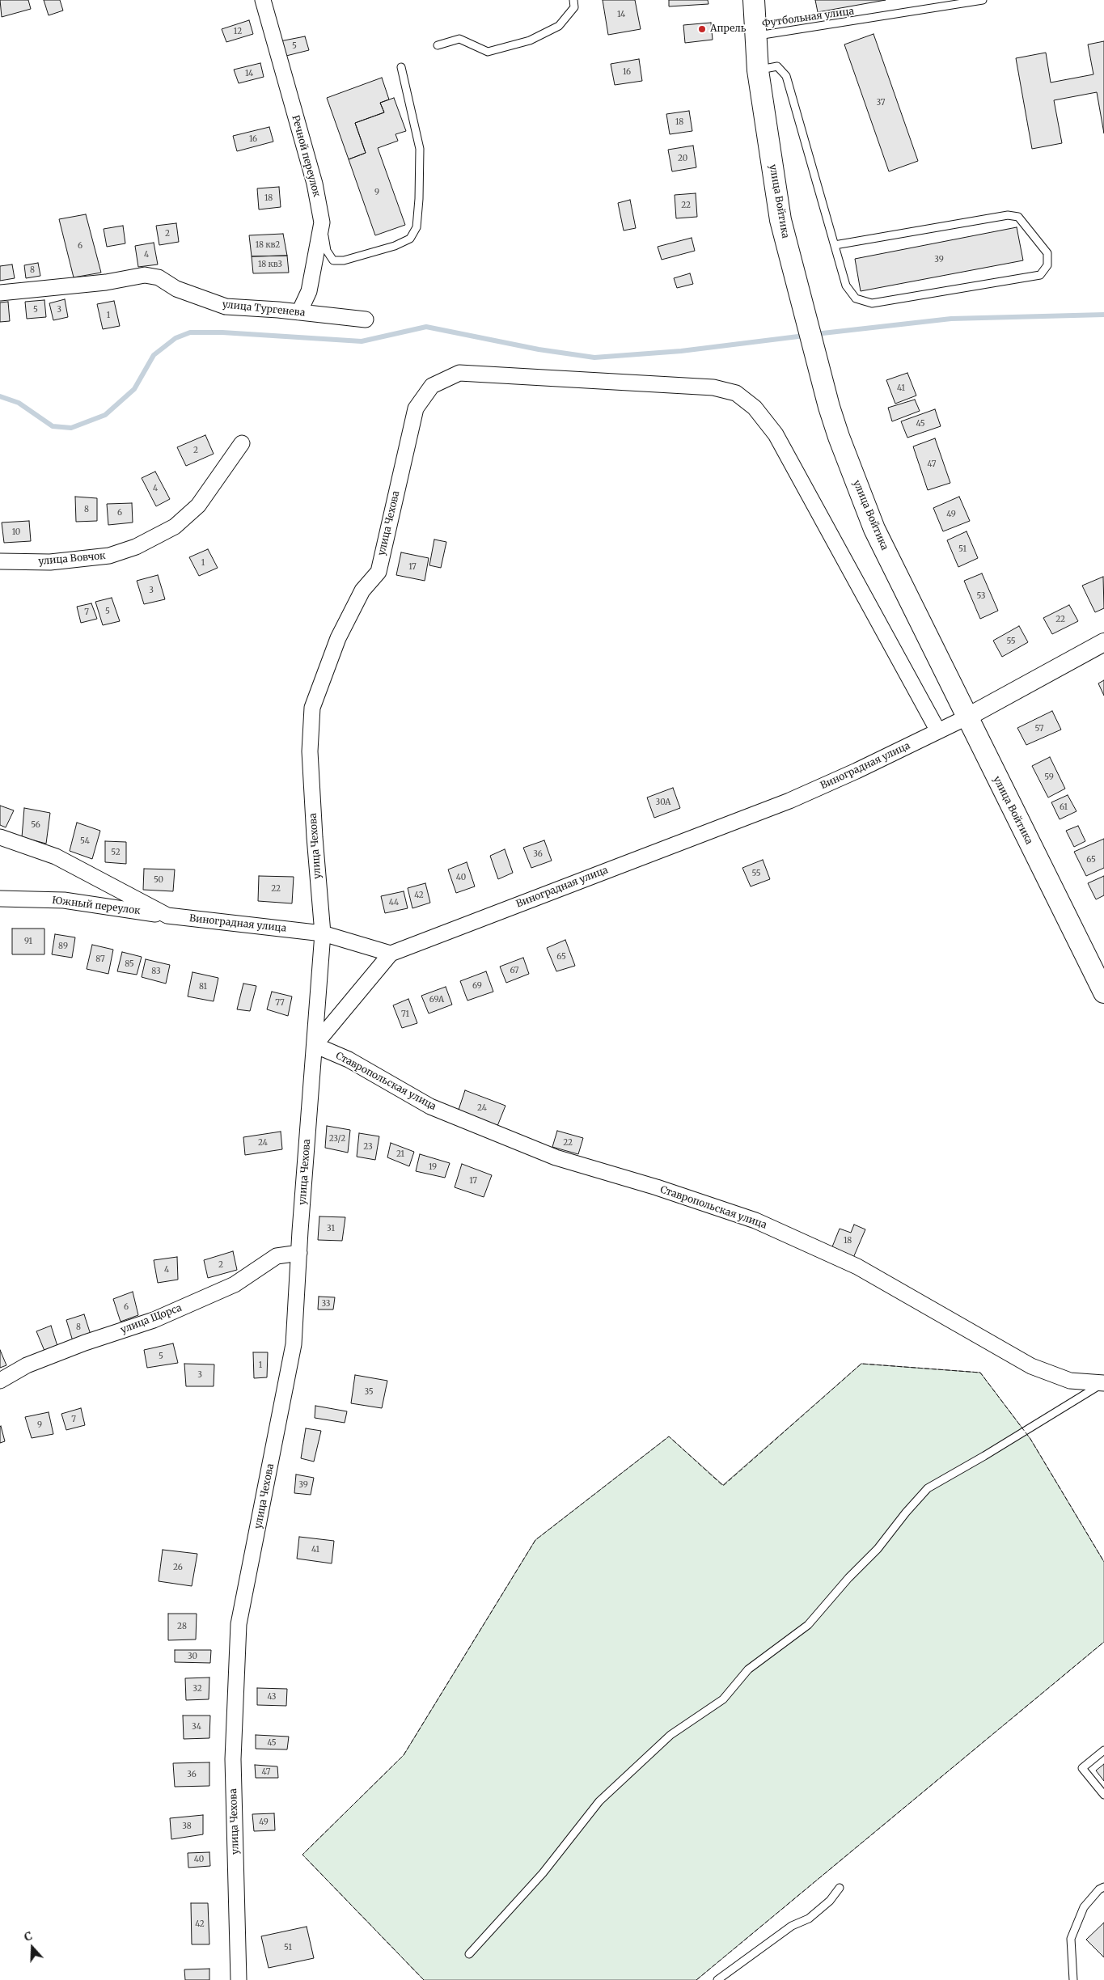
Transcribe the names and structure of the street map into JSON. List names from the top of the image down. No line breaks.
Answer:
{"streets":{"main road":["улица Войтика"],"street":["Речной переулок","улица Тургенева","улица Чехова","улица Вовчок","Виноградная улица","Южный переулок","Ставропольская улица","улица Щорса"],"lane":["Футбольная улица"]},"crossings":[["Футбольная улица","улица Войтика"],["Речной переулок","улица Тургенева"],["улица Войтика","Виноградная улица"],["улица Чехова","Виноградная улица"],["улица Чехова","Ставропольская улица"],["улица Чехова","улица Щорса"],["Виноградная улица","Южный переулок"]],"places":["Апрель"],"house_numbers":["14","12","5","16","14","37","18","16","20","9","18","22","2","18 кв2","6","4","39","18 кв3","8","5","3","1","41","45","2","47","4","8","6","49","10","51","1","17","3","53","5","7","22","55","57","59","30А","61","56","54","52","36","65","55","40","50","22","42","44","91","89","65","87","85","67","83","69","81","69А","77","71","24","23/2","24","22","23","21","19","17","31","18","2","4","33","6","8","5","1","3","35","7","9","39","41","26","28","30","32","43","34","45","47","36","49","38","40","42","51"],"north":"top"}
